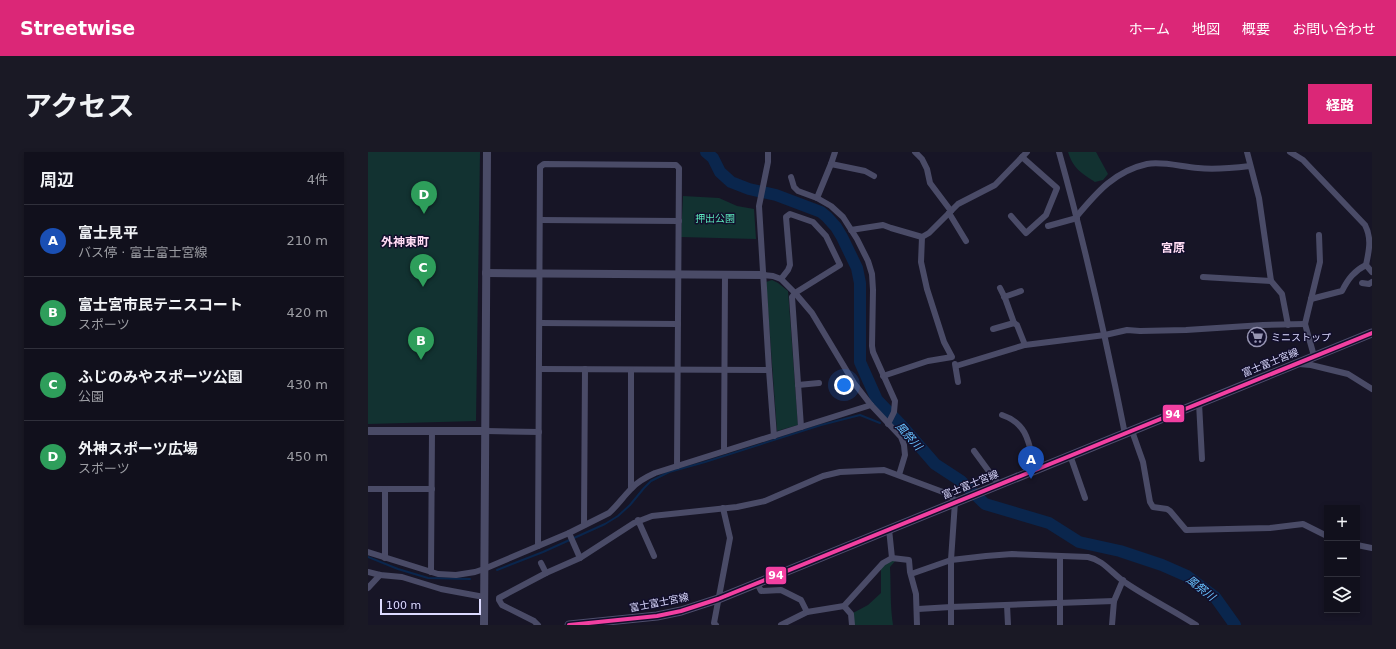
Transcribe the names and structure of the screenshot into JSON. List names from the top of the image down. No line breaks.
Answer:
{"streets":{"main road":["富士富士宮線"]},"districts":["外神東町","宮原"],"water":["風祭川"],"parks":["押出公園"],"places":{"supermarket":["ミニストップ"]},"lines":["transit line 94"],"scale_bar":"100 m","page":{"header":"Streetwise","nav":["ホーム","地図","概要","お問い合わせ"],"title":"アクセス","buttons":"経路","heading":["周辺","4件"],"pins":["D","C","B","A"],"list":[{"mark":"A","name":"富士見平","note":"バス停 · 富士富士宮線","value":"210 m"},{"mark":"B","name":"富士宮市民テニスコート","note":"スポーツ","value":"420 m"},{"mark":"C","name":"ふじのみやスポーツ公園","note":"公園","value":"430 m"},{"mark":"D","name":"外神スポーツ広場","note":"スポーツ","value":"450 m"}],"map_buttons":["+","−"],"scale":"100 m"}}
